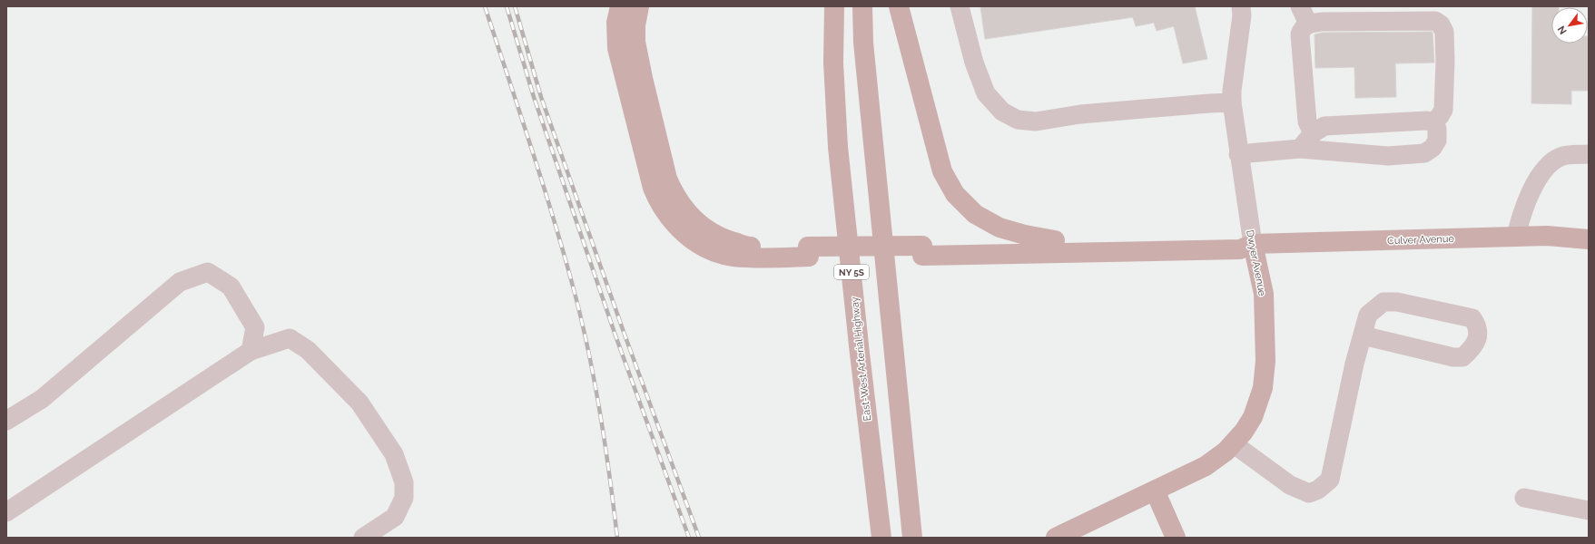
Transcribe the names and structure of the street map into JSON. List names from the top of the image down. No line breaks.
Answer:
{"streets":{"main road":["Culver Avenue","Dwyer Avenue","NY 5S","East-West Arterial Highway"]},"crossings":[["Culver Avenue","Dwyer Avenue"]],"north":"bottom left"}
